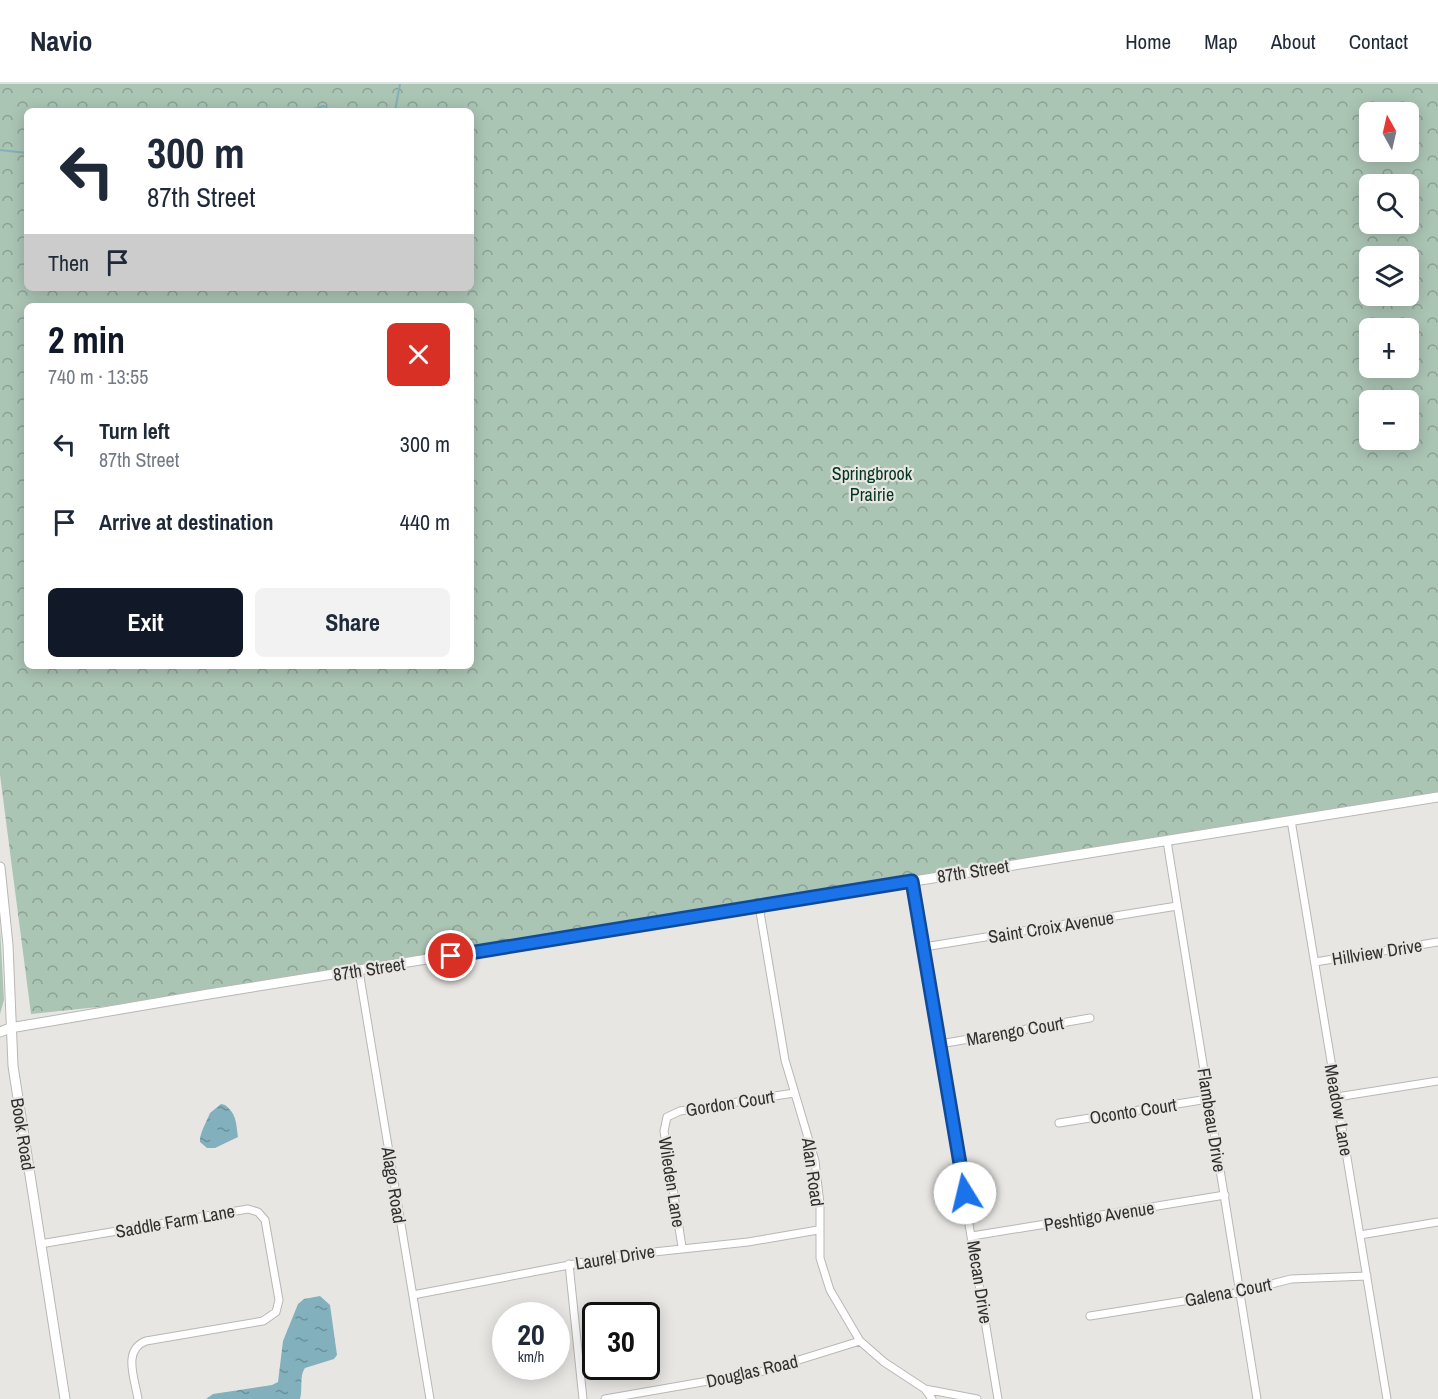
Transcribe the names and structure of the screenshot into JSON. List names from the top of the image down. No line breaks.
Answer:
{"streets":{"street":["87th Street","Saint Croix Avenue","Hillview Drive","Marengo Court","Gordon Court","Meadow Lane","Oconto Court","Flambeau Drive","Book Road","Alan Road","Wileden Lane","Alago Road","Peshtigo Avenue","Saddle Farm Lane","Laurel Drive","Mecan Drive","Galena Court","Douglas Road"]},"crossings":[["87th Street","Meadow Lane"],["87th Street","Flambeau Drive"],["87th Street","Book Road"],["87th Street","Alan Road"],["87th Street","Alago Road"],["87th Street","Mecan Drive"],["Saint Croix Avenue","Flambeau Drive"],["Saint Croix Avenue","Mecan Drive"],["Hillview Drive","Meadow Lane"],["Marengo Court","Mecan Drive"],["Gordon Court","Alan Road"],["Gordon Court","Wileden Lane"],["Meadow Lane","Galena Court"],["Oconto Court","Flambeau Drive"],["Flambeau Drive","Peshtigo Avenue"],["Flambeau Drive","Galena Court"],["Book Road","Saddle Farm Lane"],["Alan Road","Laurel Drive"],["Alan Road","Douglas Road"],["Wileden Lane","Laurel Drive"],["Alago Road","Laurel Drive"],["Peshtigo Avenue","Mecan Drive"]],"parks":["Springbrook Prairie"],"north":"top","page":{"header":"Navio","nav":["Home","Map","About","Contact"],"map_buttons":["+","−"],"turn":["300 m","87th Street"],"then":"Then","heading":["2 min","740 m · 13:55"],"list":[{"name":"Turn left","note":"87th Street","value":"300 m"},{"name":"Arrive at destination","value":"440 m"}],"buttons":["Exit","Share"],"speed":"20 km/h","limit":"30"}}
